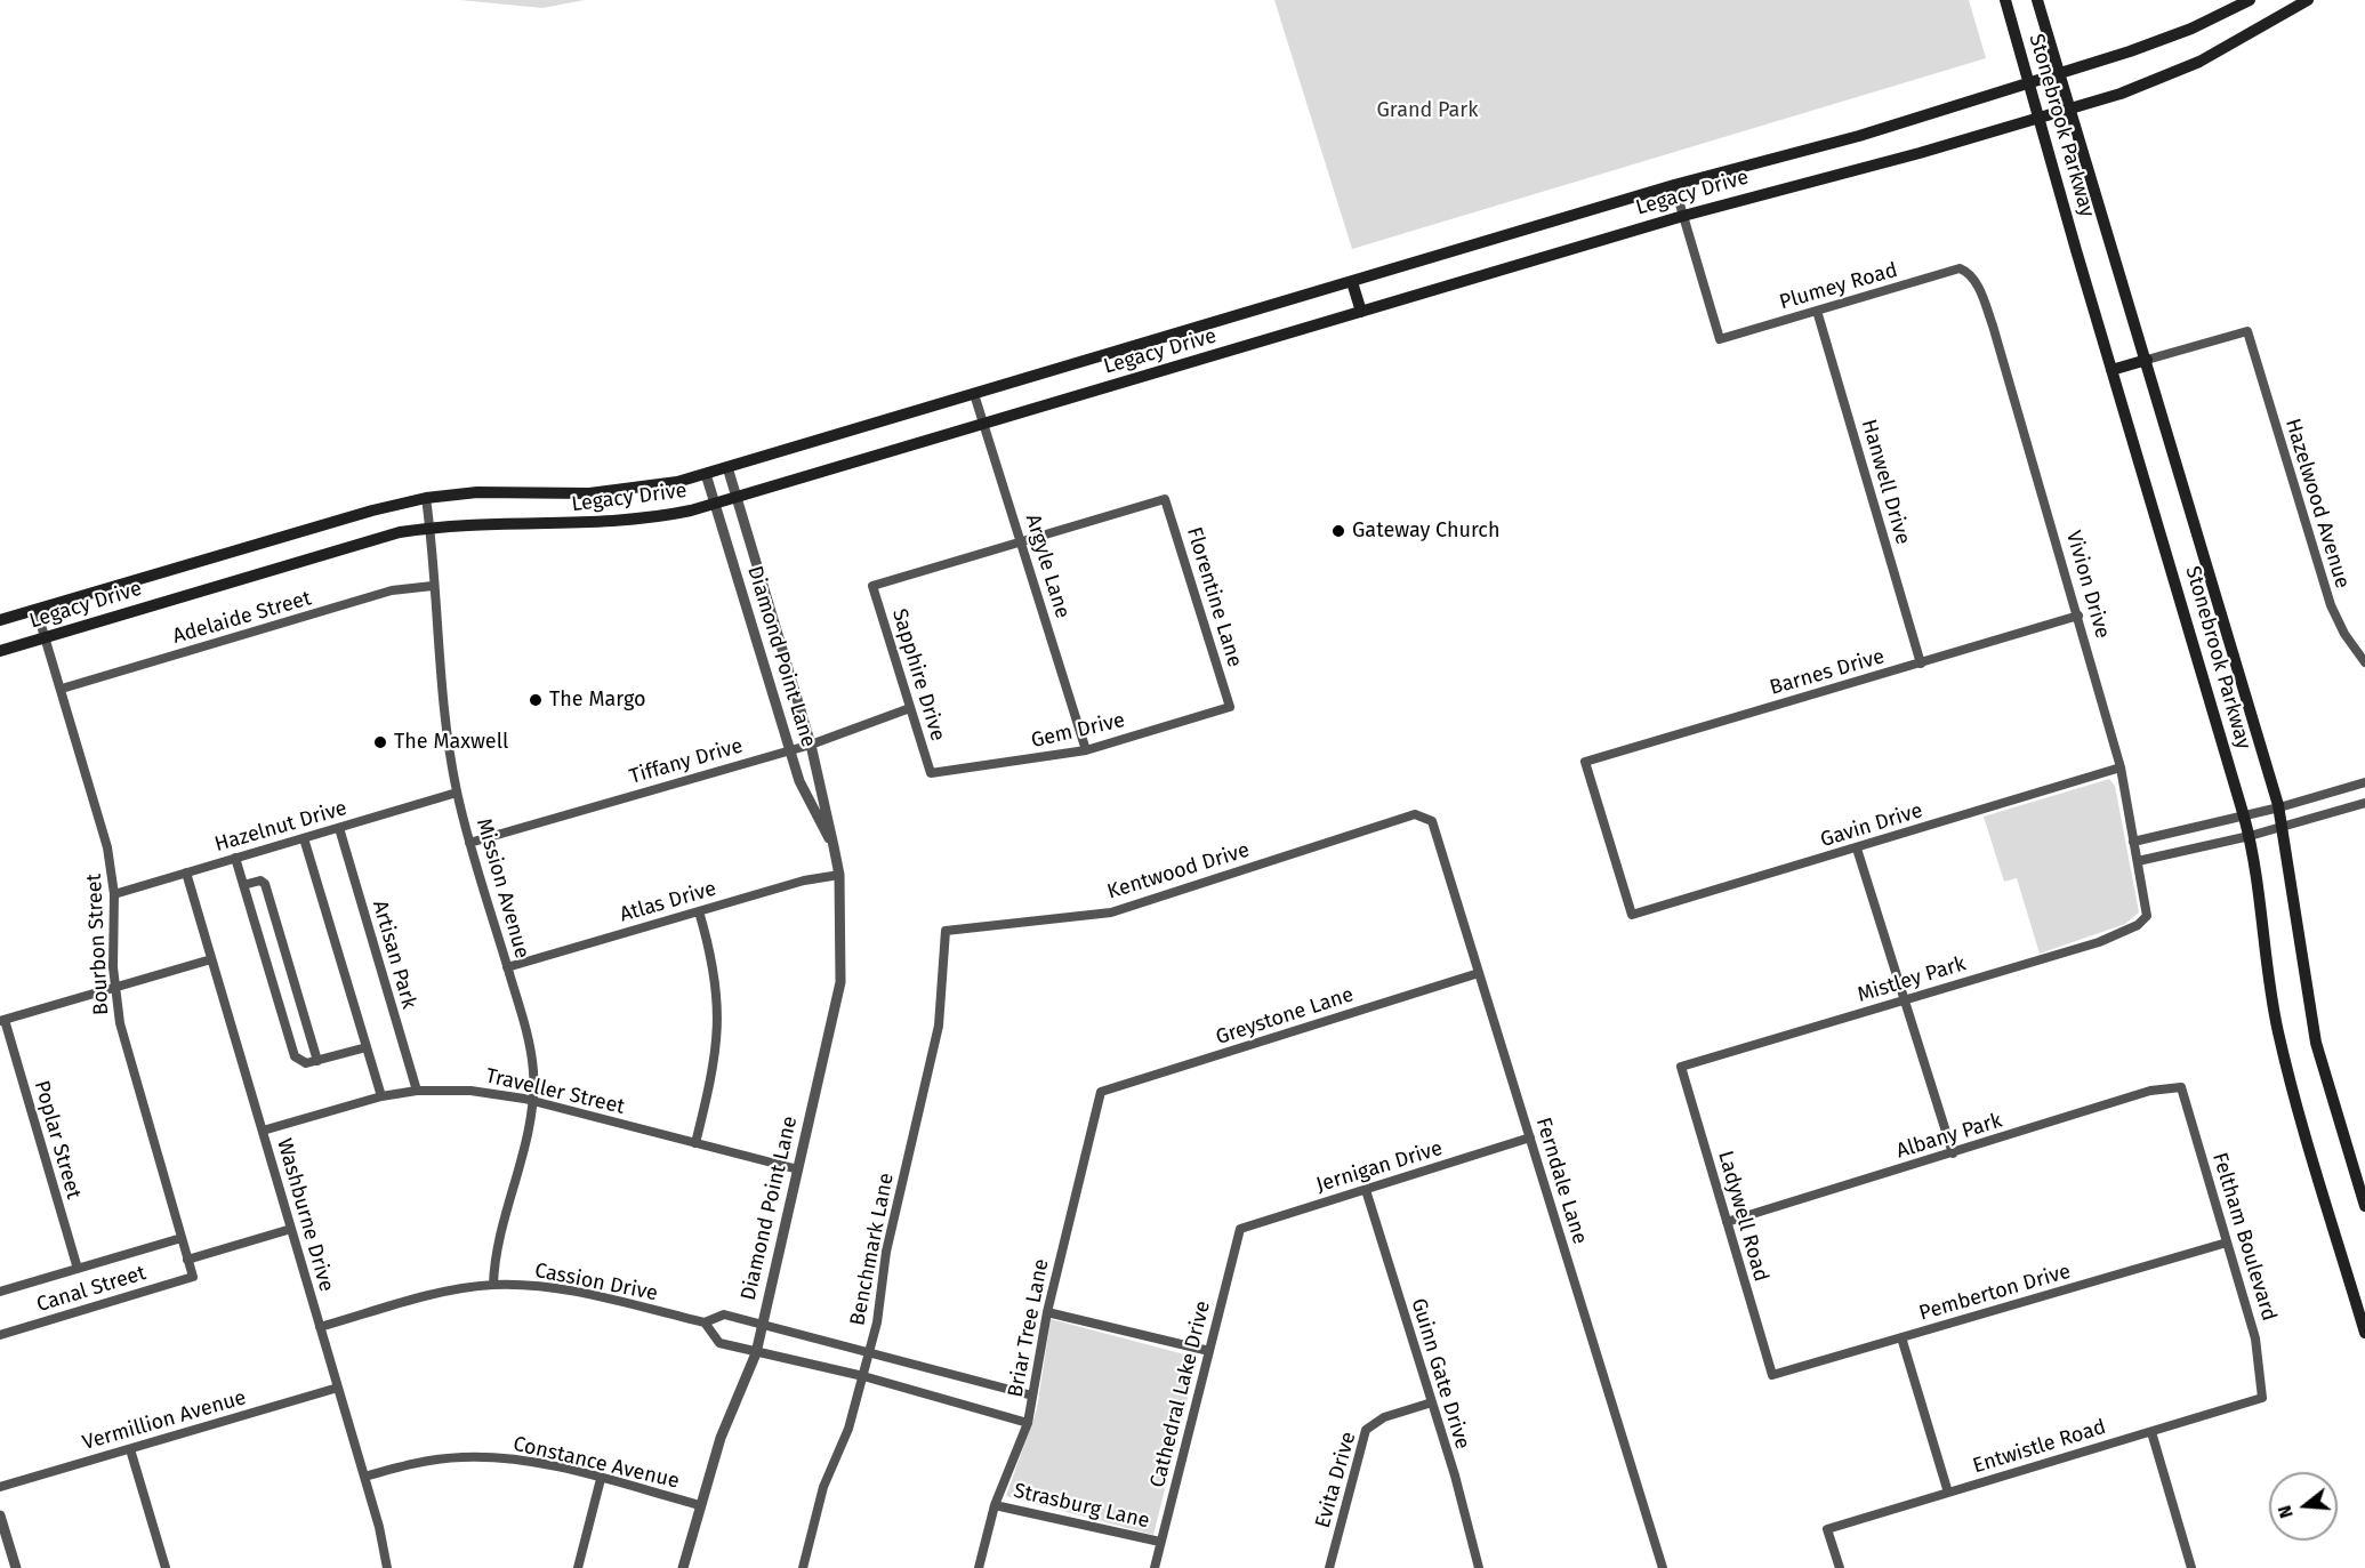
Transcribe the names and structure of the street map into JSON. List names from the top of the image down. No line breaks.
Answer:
{"streets":{"main road":["Stonebrook Parkway","Legacy Drive"],"street":["Plumey Road","Hanwell Drive","Hazelwood Avenue","Argyle Lane","Vivion Drive","Florentine Lane","Adelaide Street","Diamond Point Lane","Barnes Drive","Sapphire Drive","Gem Drive","Tiffany Drive","Gavin Drive","Hazelnut Drive","Kentwood Drive","Mission Avenue","Atlas Drive","Bourbon Street","Artisan Park","Mistley Park","Greystone Lane","Traveller Street","Albany Park","Poplar Street","Jernigan Drive","Ferndale Lane","Washburne Drive","Ladywell Road","Feltham Boulevard","Benchmark Lane","Cassion Drive","Canal Street","Pemberton Drive","Briar Tree Lane","Guinn Gate Drive","Cathedral Lake Drive","Vermillion Avenue","Entwistle Road","Constance Avenue","Evita Drive","Strasburg Lane"]},"crossings":[["Stonebrook Parkway","Legacy Drive"],["Stonebrook Parkway","Hazelwood Avenue"],["Legacy Drive","Plumey Road"],["Legacy Drive","Argyle Lane"],["Legacy Drive","Diamond Point Lane"],["Legacy Drive","Mission Avenue"],["Legacy Drive","Bourbon Street"],["Plumey Road","Hanwell Drive"],["Plumey Road","Vivion Drive"],["Hanwell Drive","Barnes Drive"],["Argyle Lane","Florentine Lane"],["Argyle Lane","Sapphire Drive"],["Argyle Lane","Gem Drive"],["Vivion Drive","Barnes Drive"],["Vivion Drive","Gavin Drive"],["Vivion Drive","Mistley Park"],["Florentine Lane","Sapphire Drive"],["Florentine Lane","Gem Drive"],["Adelaide Street","Mission Avenue"],["Adelaide Street","Bourbon Street"],["Diamond Point Lane","Tiffany Drive"],["Diamond Point Lane","Atlas Drive"],["Diamond Point Lane","Traveller Street"],["Diamond Point Lane","Cassion Drive"],["Diamond Point Lane","Constance Avenue"],["Barnes Drive","Gavin Drive"],["Sapphire Drive","Gem Drive"],["Sapphire Drive","Tiffany Drive"],["Tiffany Drive","Mission Avenue"],["Hazelnut Drive","Mission Avenue"],["Hazelnut Drive","Bourbon Street"],["Hazelnut Drive","Artisan Park"],["Hazelnut Drive","Washburne Drive"],["Kentwood Drive","Ferndale Lane"],["Kentwood Drive","Benchmark Lane"],["Mission Avenue","Atlas Drive"],["Mission Avenue","Traveller Street"],["Mission Avenue","Cassion Drive"],["Bourbon Street","Canal Street"],["Artisan Park","Traveller Street"],["Mistley Park","Ladywell Road"],["Greystone Lane","Ferndale Lane"],["Greystone Lane","Briar Tree Lane"],["Traveller Street","Washburne Drive"],["Albany Park","Ladywell Road"],["Albany Park","Feltham Boulevard"],["Poplar Street","Canal Street"],["Jernigan Drive","Ferndale Lane"],["Jernigan Drive","Guinn Gate Drive"],["Jernigan Drive","Cathedral Lake Drive"],["Washburne Drive","Cassion Drive"],["Washburne Drive","Vermillion Avenue"],["Washburne Drive","Constance Avenue"],["Ladywell Road","Pemberton Drive"],["Feltham Boulevard","Pemberton Drive"],["Feltham Boulevard","Entwistle Road"],["Benchmark Lane","Cassion Drive"],["Cassion Drive","Briar Tree Lane"],["Briar Tree Lane","Strasburg Lane"],["Guinn Gate Drive","Evita Drive"],["Cathedral Lake Drive","Strasburg Lane"]],"parks":["Grand Park"],"places":["Gateway Church","The Margo","The Maxwell"],"north":"left"}
